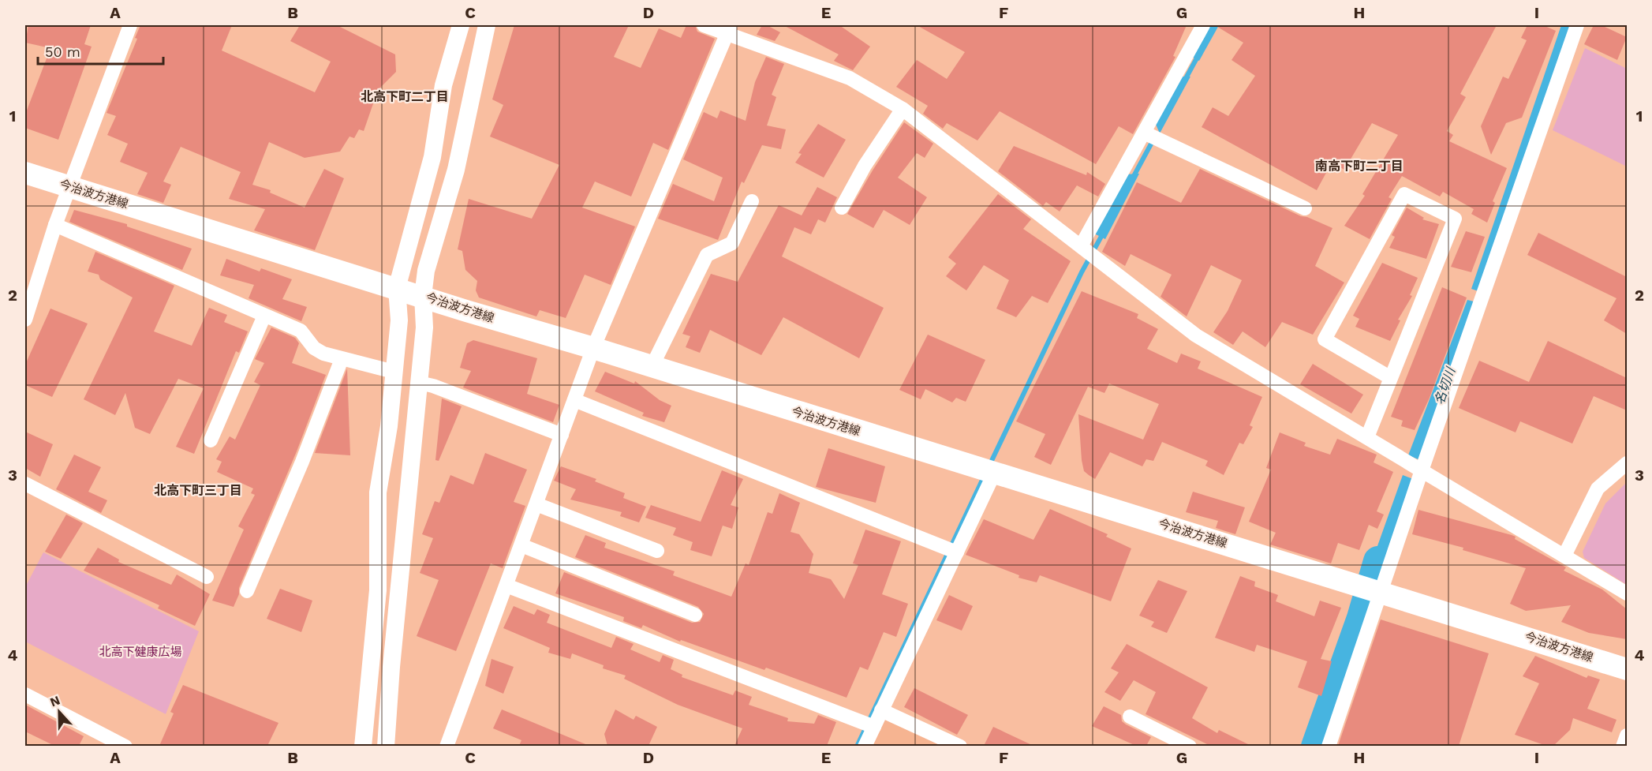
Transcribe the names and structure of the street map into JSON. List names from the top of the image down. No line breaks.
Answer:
{"streets":{"main road":["今治波方港線"]},"districts":["北高下町二丁目","南高下町二丁目","北高下町三丁目"],"water":["名切川"],"parks":["北高下健康広場"],"scale_bar":"50 m","north":"top","grid":{"columns":["A","B","C","D","E","F","G","H","I"],"rows":["1","2","3","4"]}}
